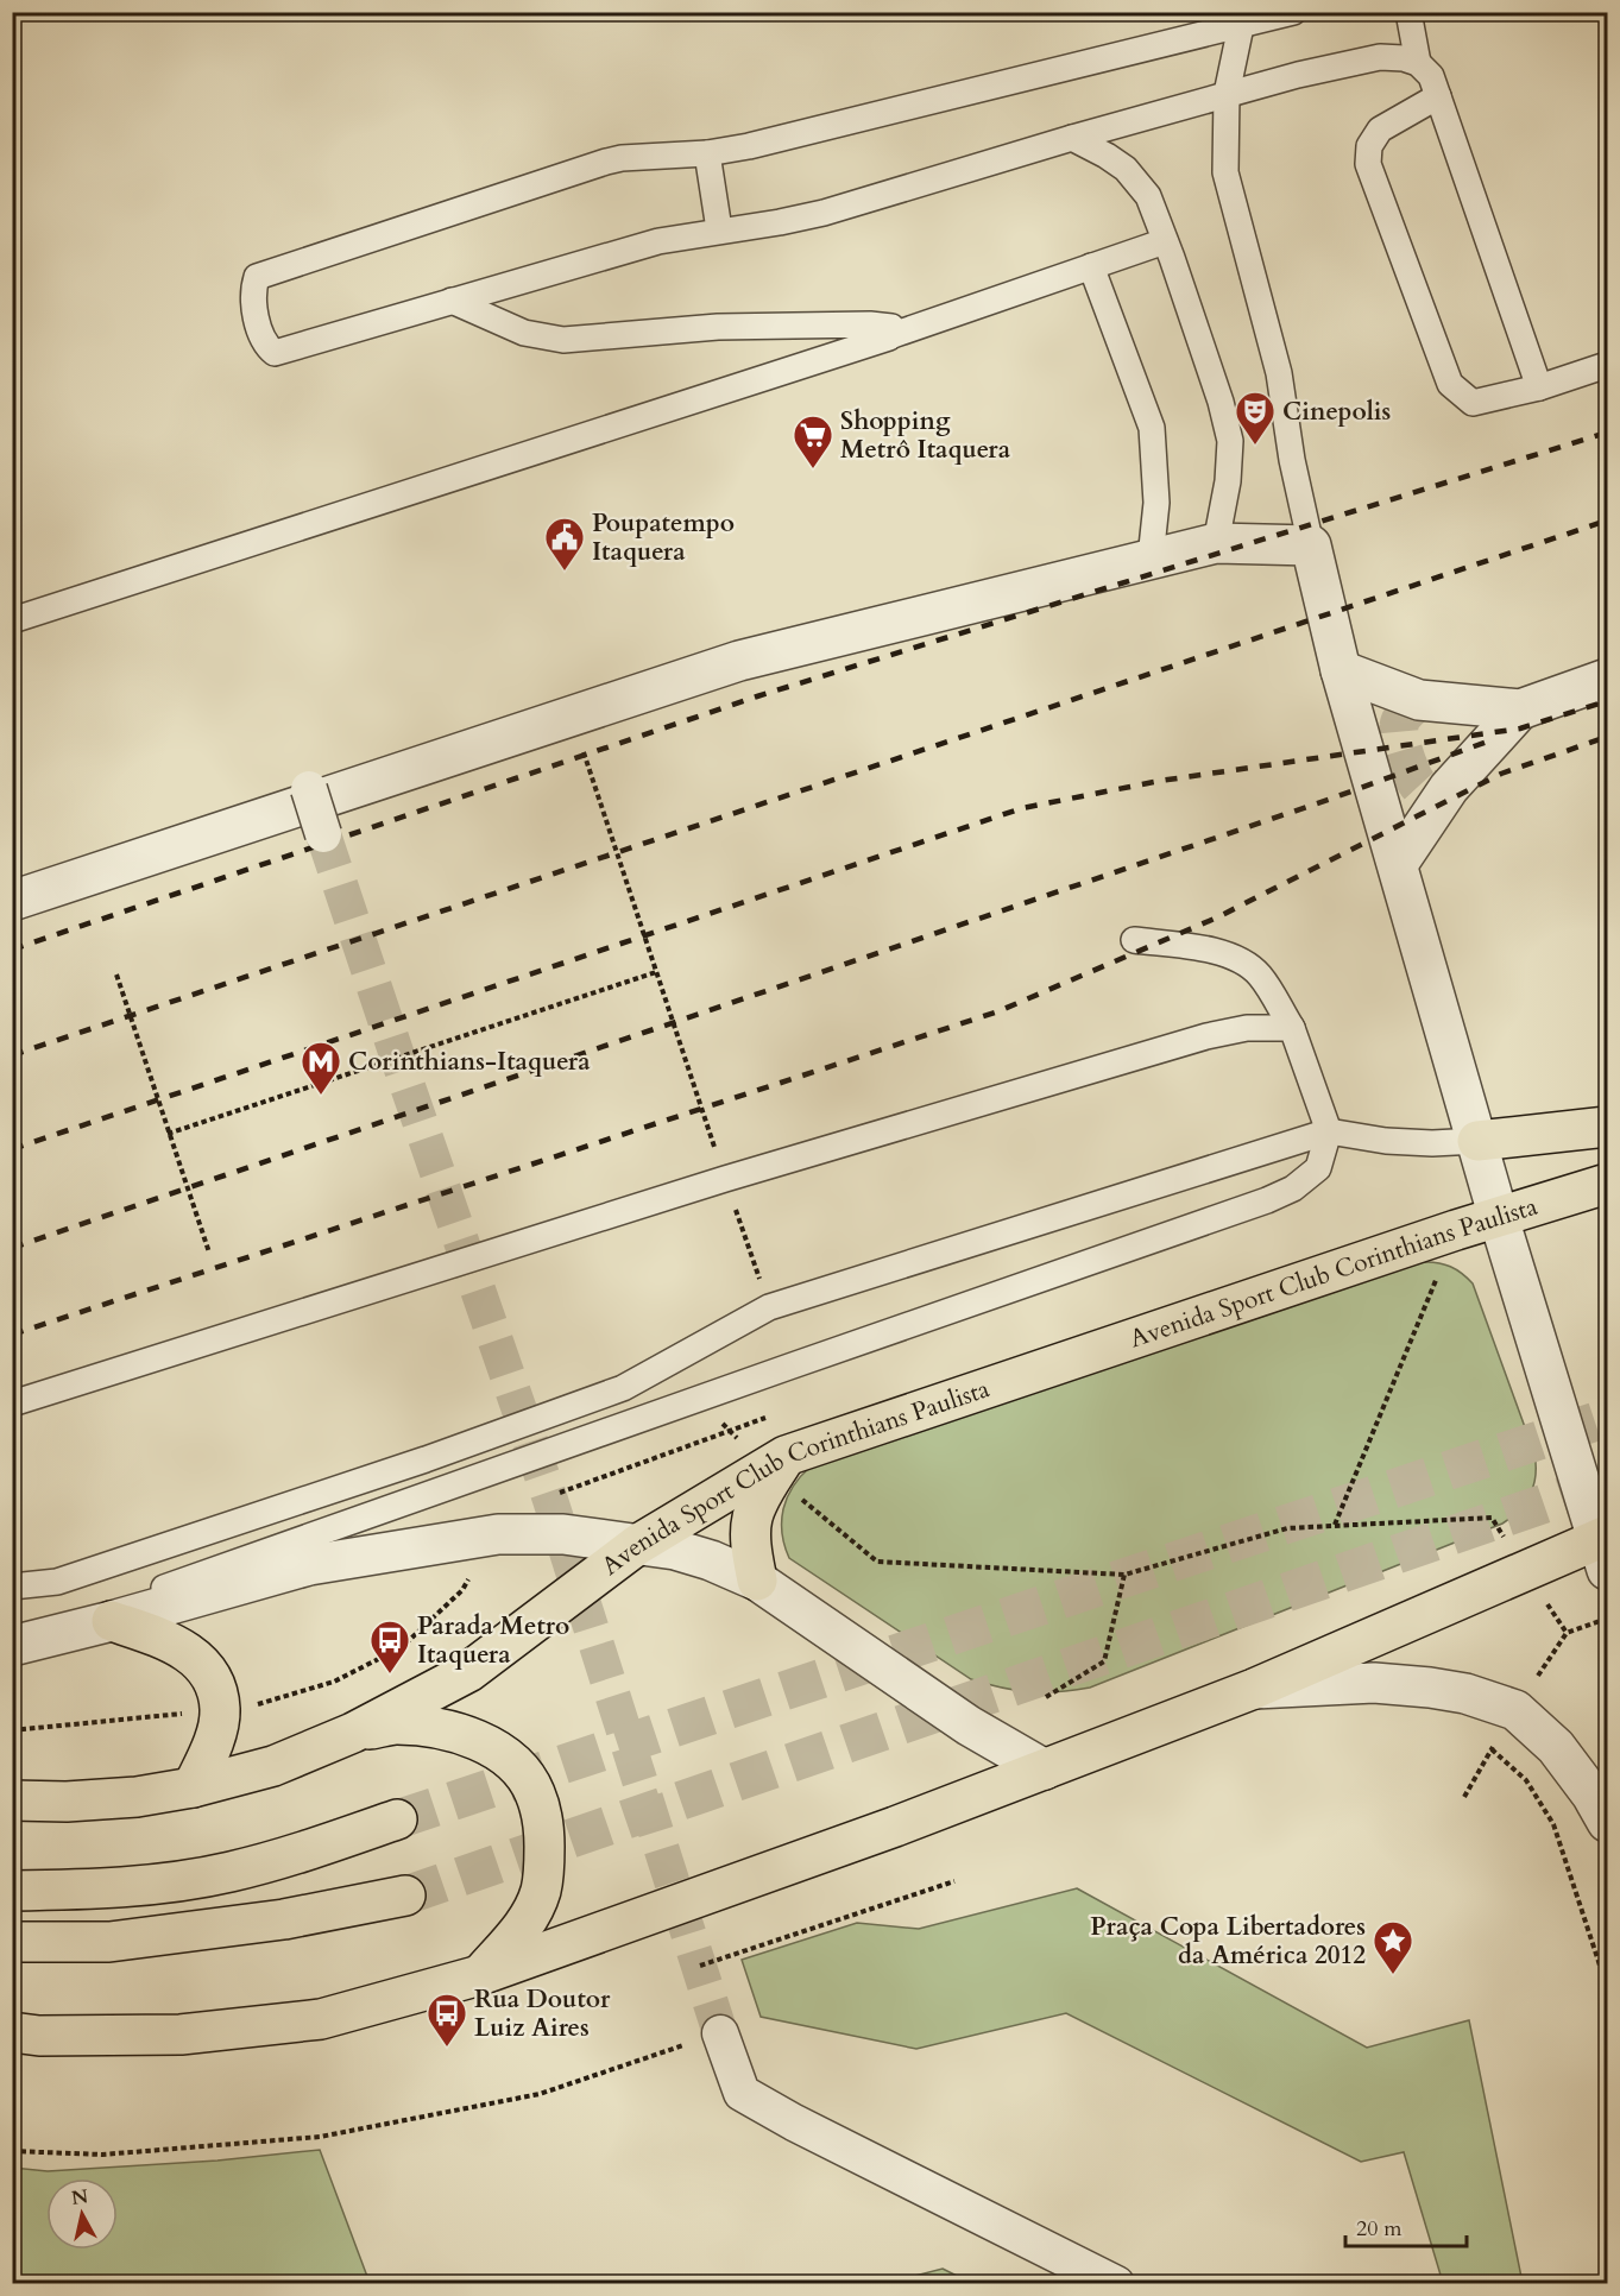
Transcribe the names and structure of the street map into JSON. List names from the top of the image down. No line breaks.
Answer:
{"streets":{"main road":["Avenida Sport Club Corinthians Paulista"]},"places":{"theatre":["Cinepolis"],"supermarket":["Shopping Metrô Itaquera"],"public building":["Poupatempo Itaquera"],"metro station":["Corinthians-Itaquera"],"bus stop":["Parada Metro Itaquera","Rua Doutor Luiz Aires"],"place":["Praça Copa Libertadores da América 2012"]},"scale_bar":"20 m","north":"top"}
